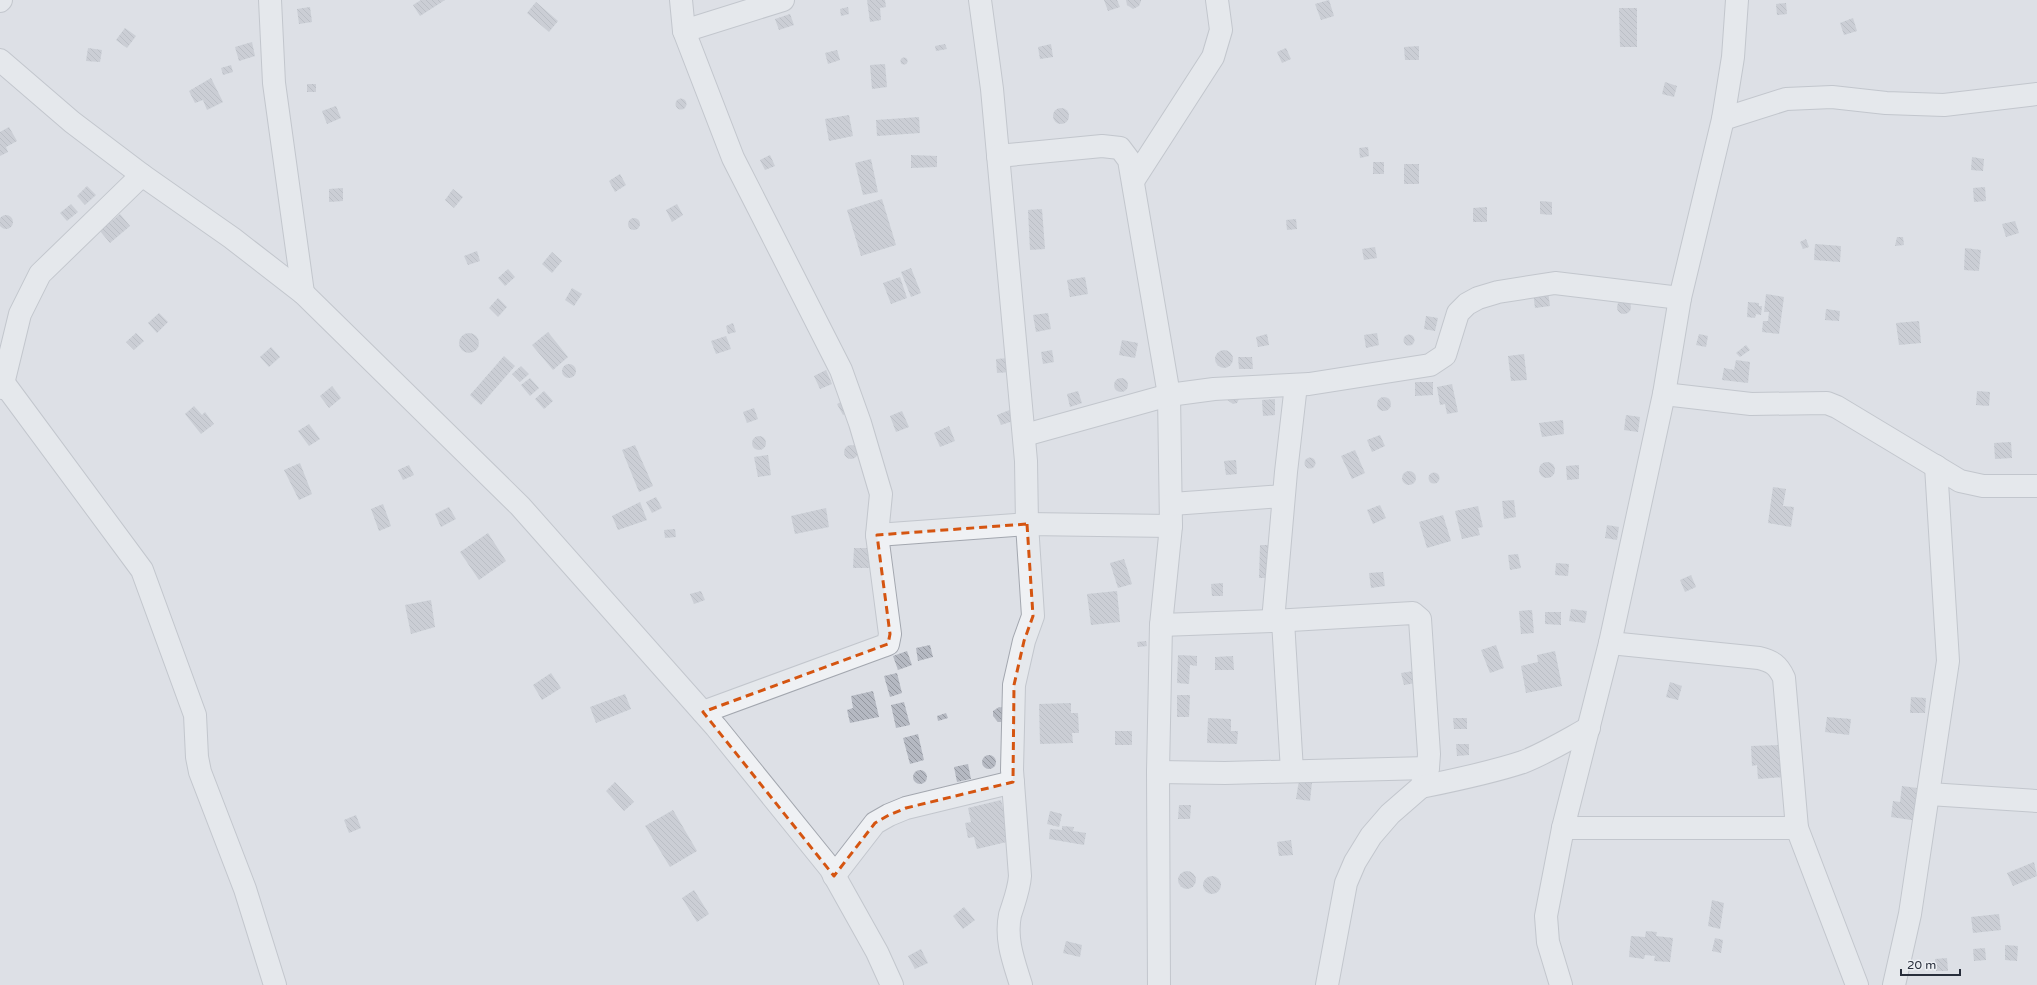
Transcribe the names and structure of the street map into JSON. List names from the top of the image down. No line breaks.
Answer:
{"scale_bar":"20 m"}
